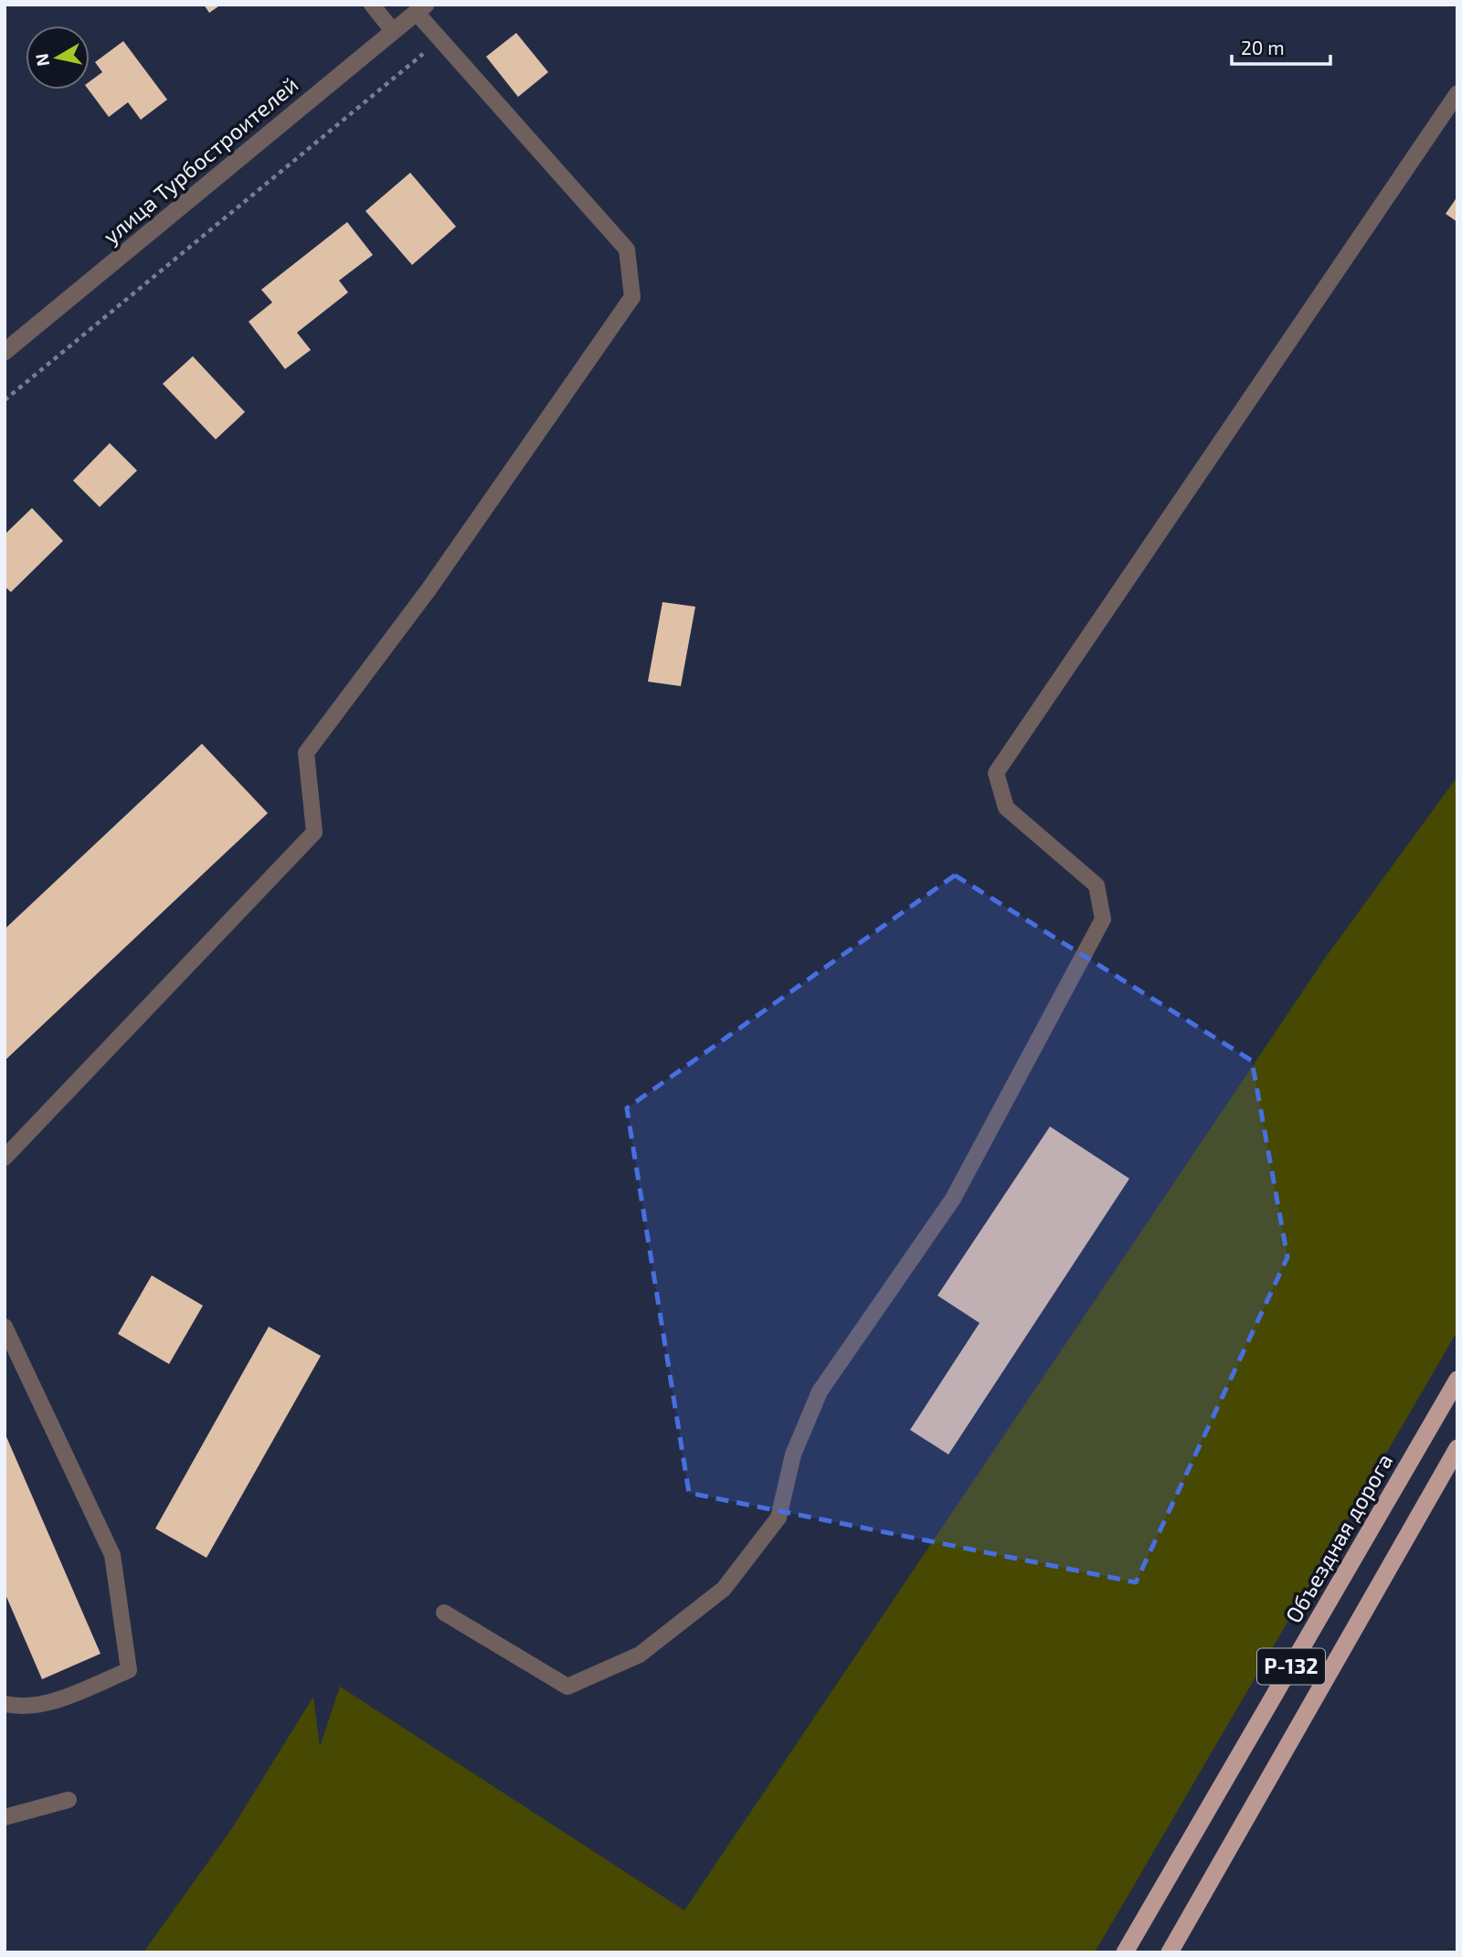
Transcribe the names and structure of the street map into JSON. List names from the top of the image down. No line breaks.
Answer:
{"streets":{"highway":["Объездная дорога","Р-132"],"street":["улица Турбостроителей"]},"scale_bar":"20 m","north":"left"}
